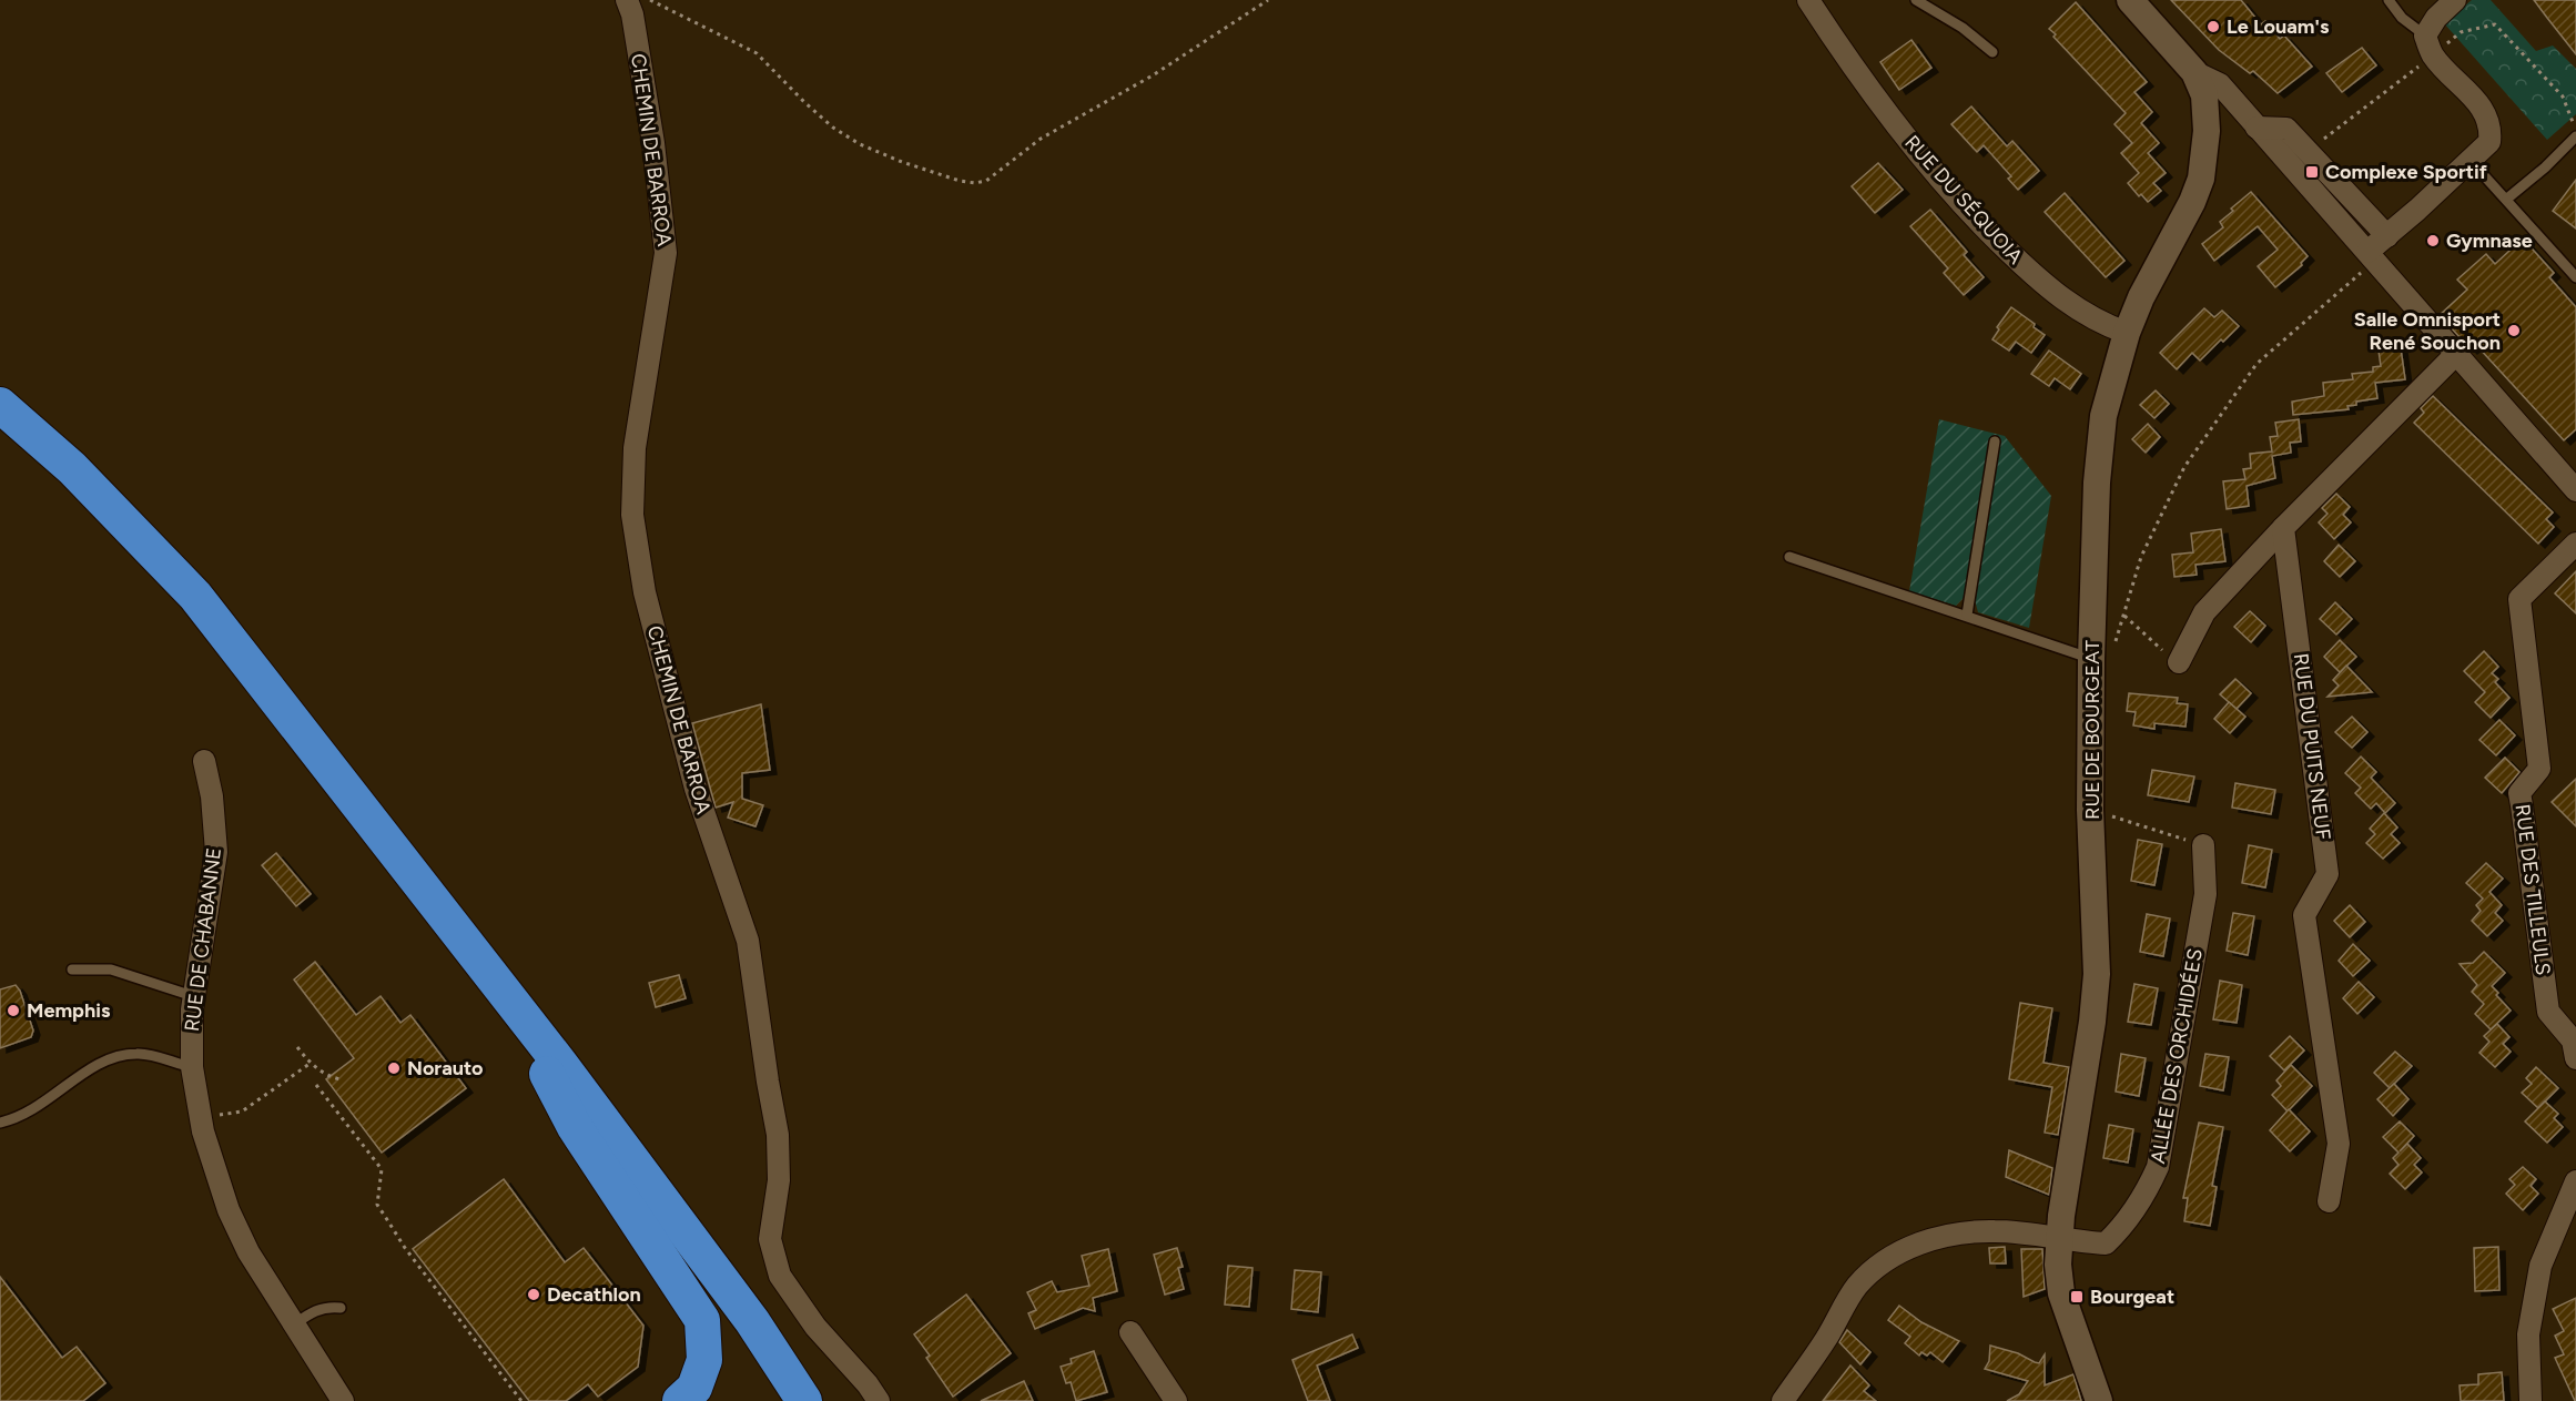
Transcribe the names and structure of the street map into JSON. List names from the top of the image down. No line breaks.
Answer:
{"streets":{"street":["CHEMIN DE BARROA","RUE DU SÉQUOIA","RUE DE BOURGEAT","RUE DU PUITS NEUF","RUE DES TILLEULS","RUE DE CHABANNE","ALLÉE DES ORCHIDÉES"]},"crossings":[["RUE DU SÉQUOIA","RUE DE BOURGEAT"],["RUE DE BOURGEAT","ALLÉE DES ORCHIDÉES"]],"places":{"other":["Le Louam's","Gymnase","Salle Omnisport René Souchon","Memphis","Norauto","Decathlon"],"transit":["Complexe Sportif","Bourgeat"]}}
